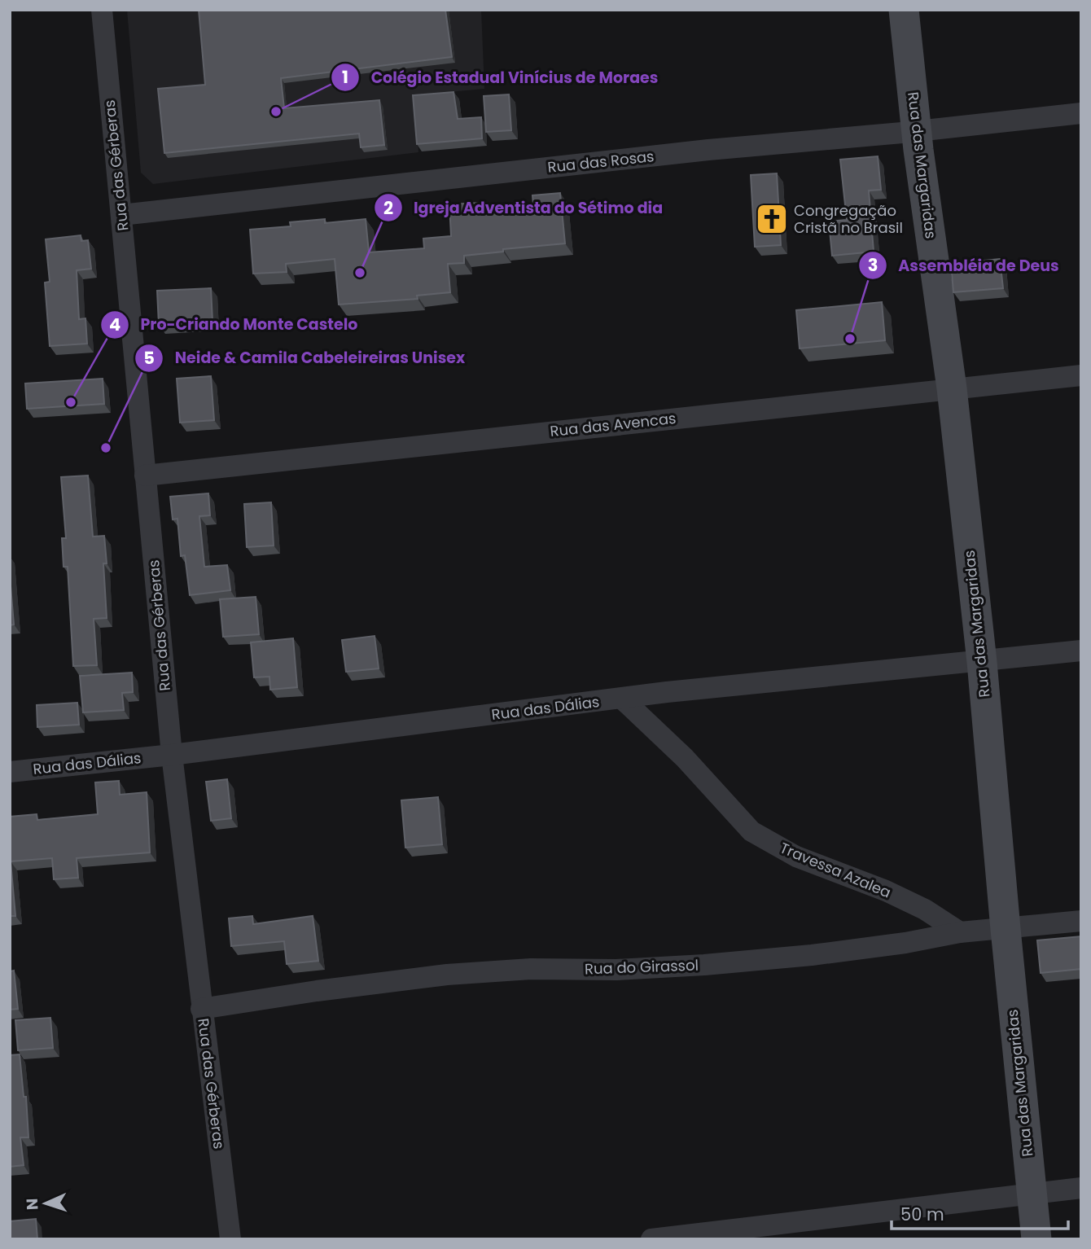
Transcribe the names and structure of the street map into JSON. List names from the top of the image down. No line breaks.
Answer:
{"streets":{"street":["Rua das Rosas","Rua das Gérberas","Rua das Margaridas","Rua das Avencas","Rua das Dálias","Travessa Azalea","Rua do Girassol"]},"crossings":[["Rua das Rosas","Rua das Gérberas"],["Rua das Rosas","Rua das Margaridas"],["Rua das Gérberas","Rua das Avencas"],["Rua das Gérberas","Rua das Dálias"],["Rua das Gérberas","Rua do Girassol"],["Rua das Margaridas","Rua das Avencas"],["Rua das Margaridas","Rua das Dálias"],["Rua das Margaridas","Rua do Girassol"],["Rua das Dálias","Travessa Azalea"],["Travessa Azalea","Rua do Girassol"]],"places":{"other":["Colégio Estadual Vinícius de Moraes","Igreja Adventista do Sétimo dia","Assembléia de Deus","Pro-Criando Monte Castelo","Neide & Camila Cabeleireiras Unisex"],"church":["Congregação Cristã no Brasil"]},"scale_bar":"50 m","north":"left"}
